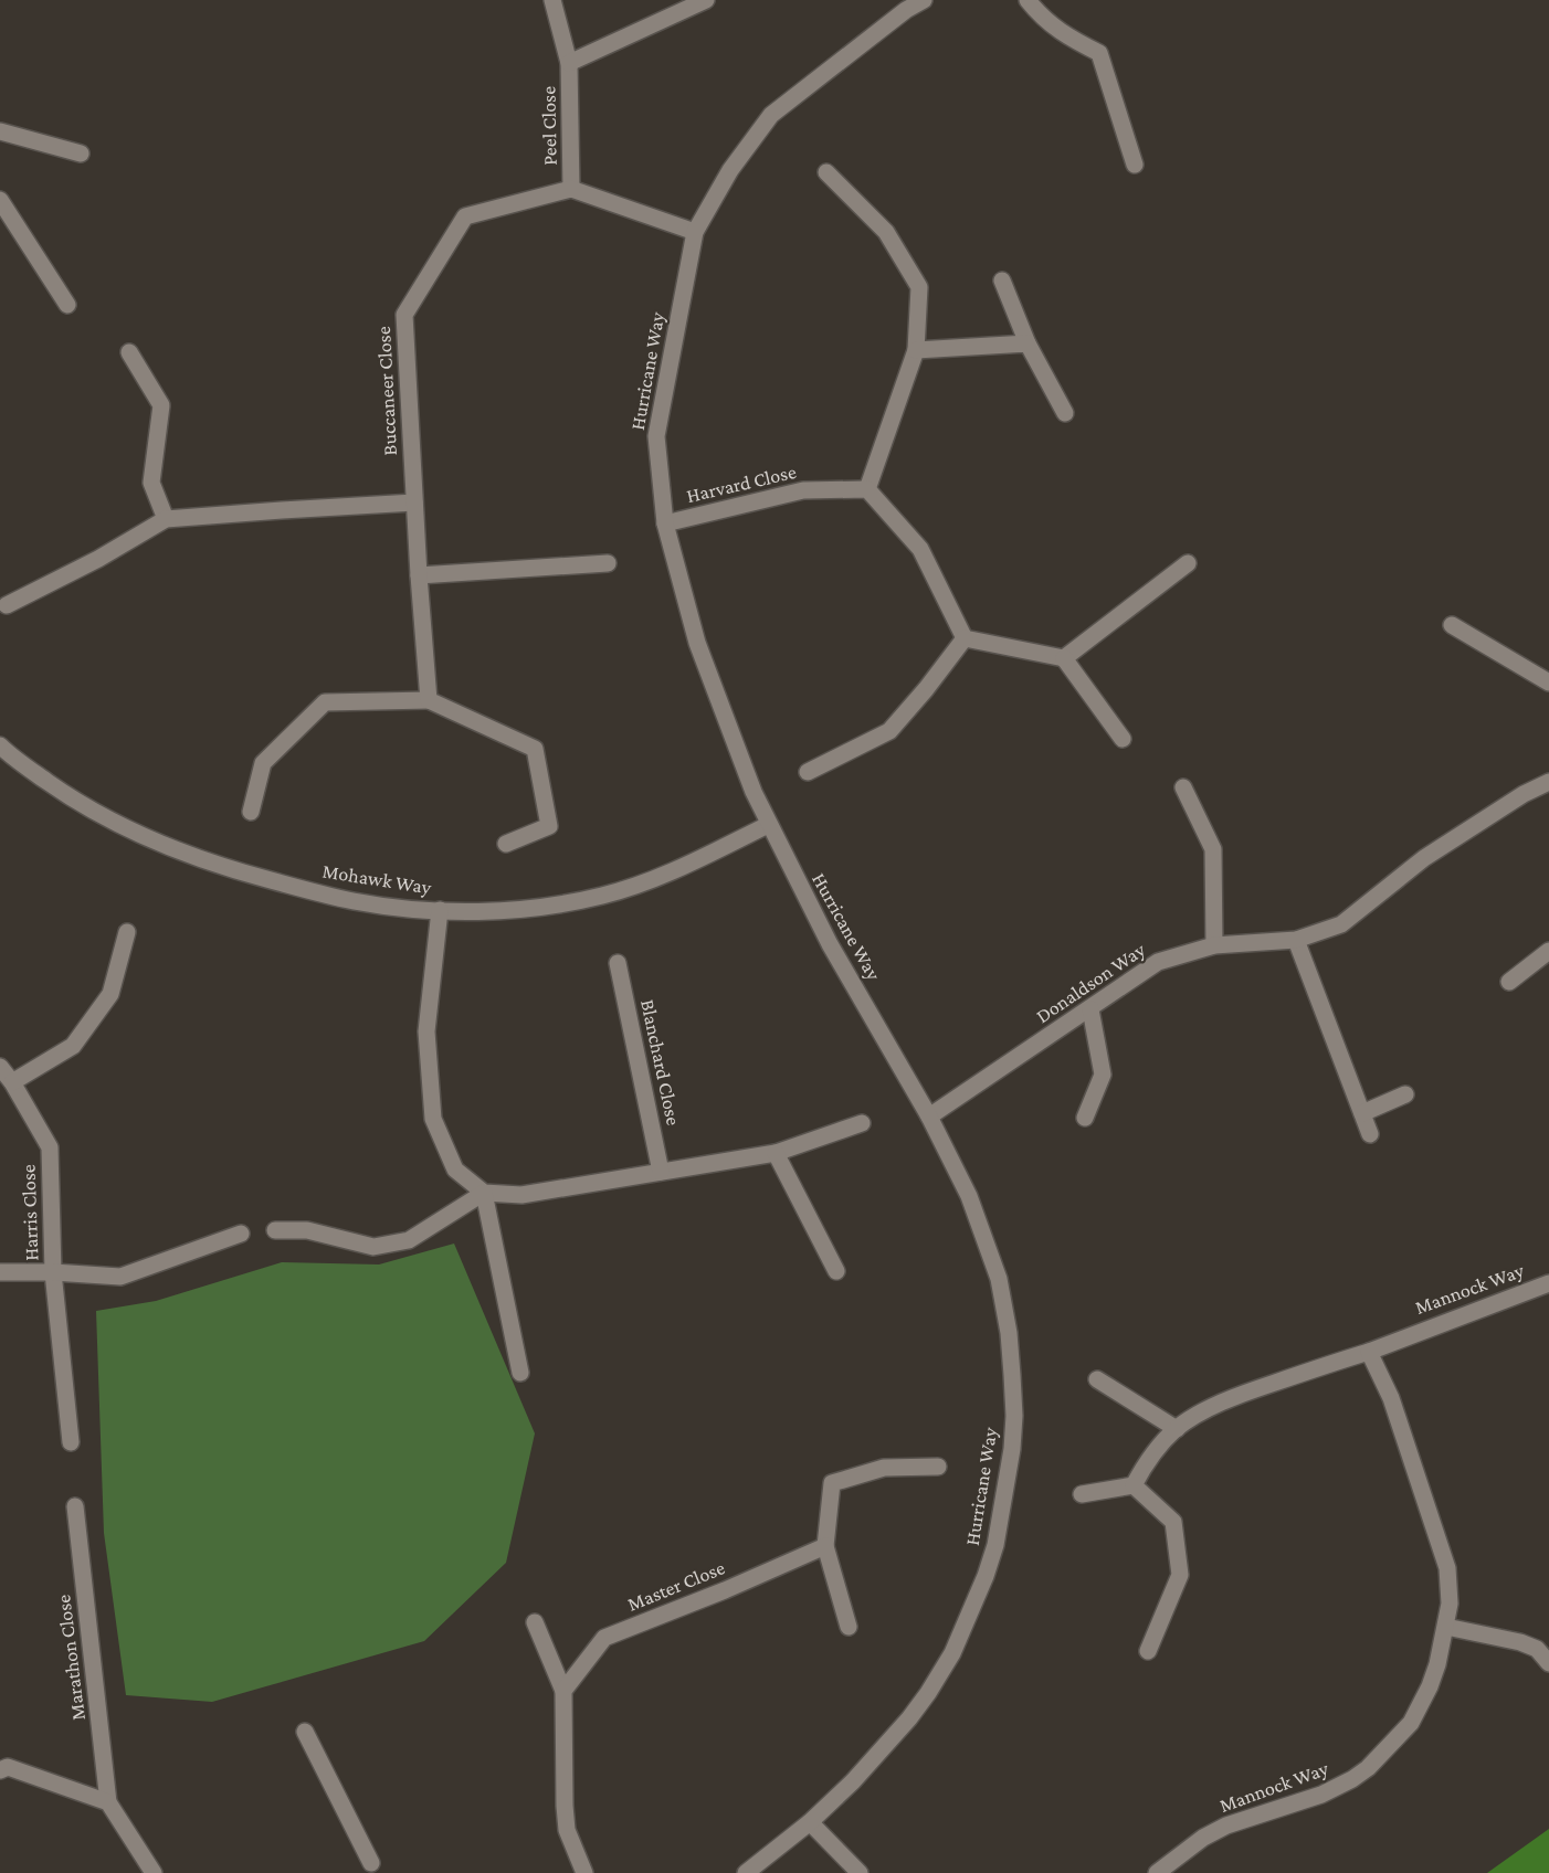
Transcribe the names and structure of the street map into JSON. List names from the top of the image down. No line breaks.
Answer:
{"streets":{"street":["Peel Close","Hurricane Way","Buccaneer Close","Harvard Close","Mohawk Way","Donaldson Way","Blanchard Close","Harris Close","Mannock Way","Master Close","Marathon Close"]},"crossings":[["Peel Close","Buccaneer Close"],["Hurricane Way","Harvard Close"],["Hurricane Way","Mohawk Way"],["Hurricane Way","Donaldson Way"]]}
